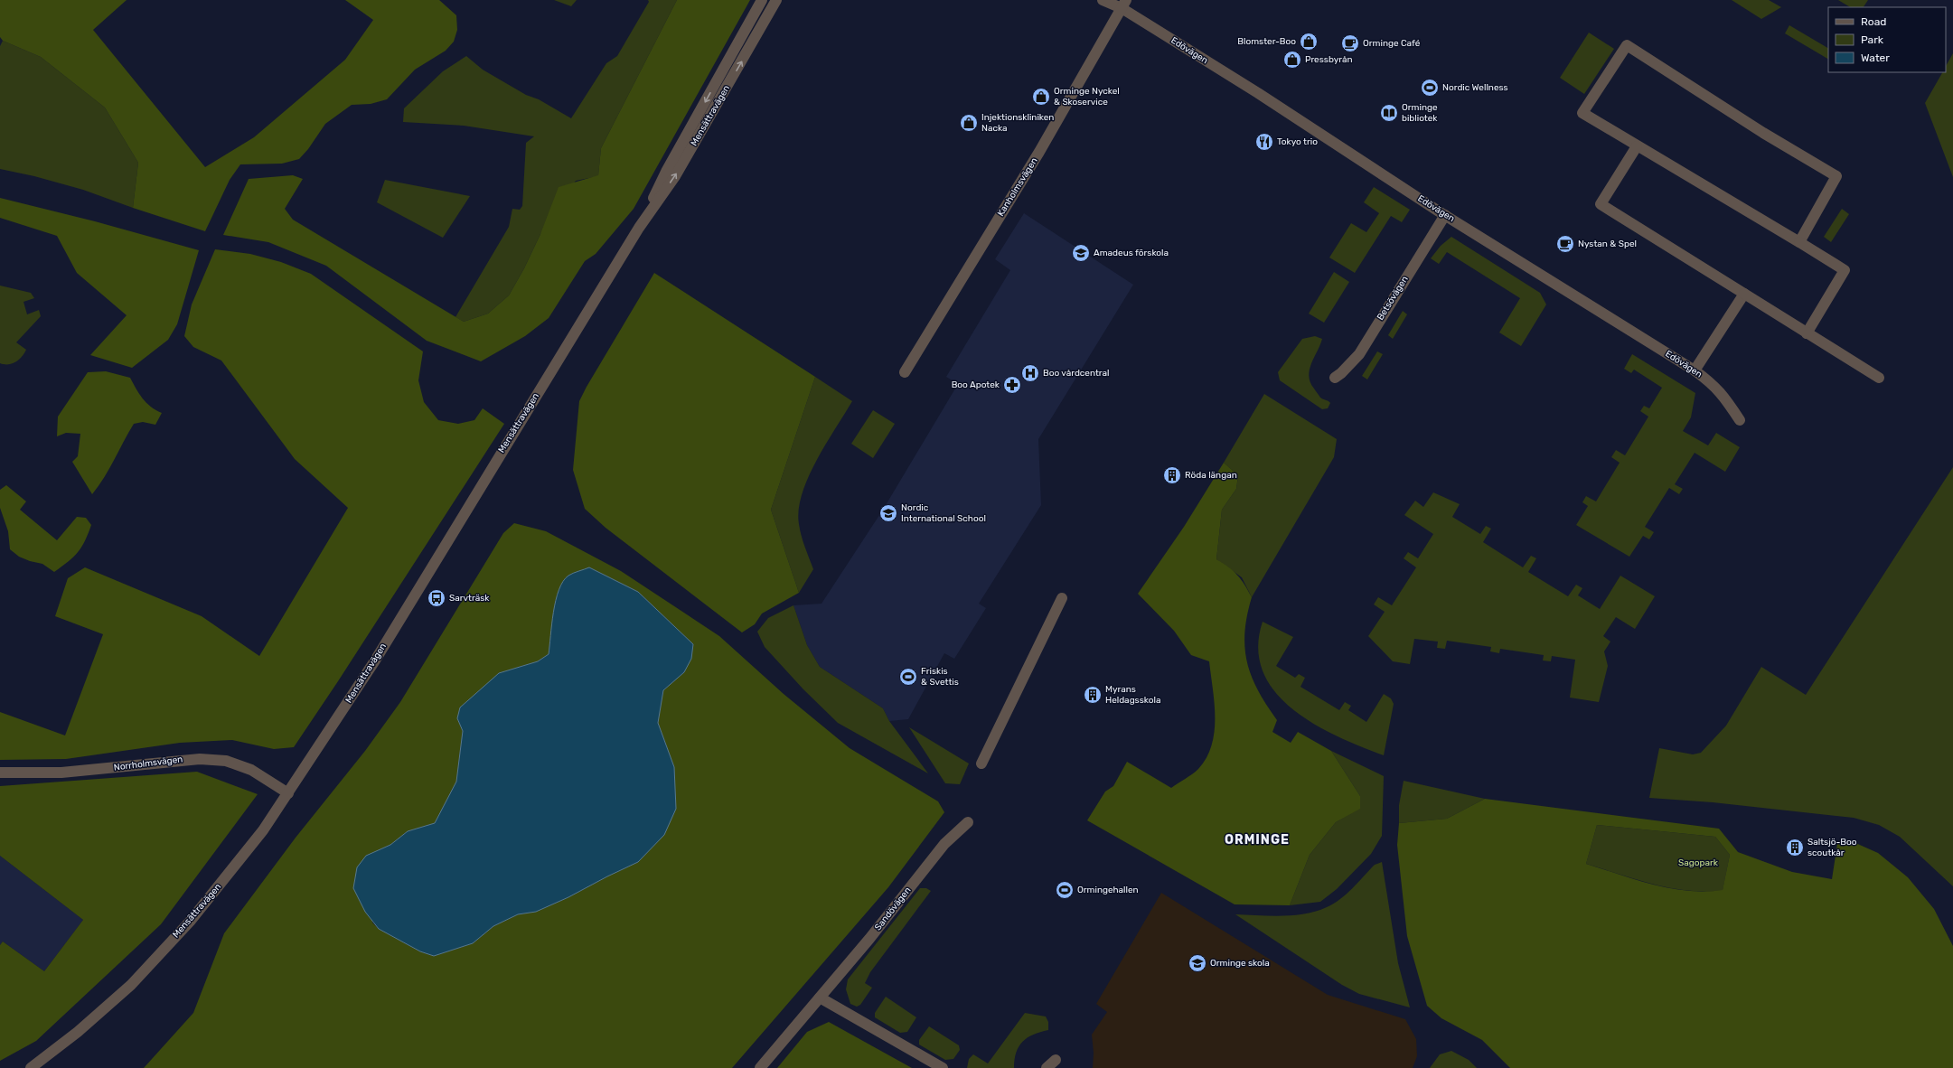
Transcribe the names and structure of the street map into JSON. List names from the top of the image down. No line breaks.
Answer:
{"streets":{"street":["Edövägen","Mensättravägen","Kanholmsvägen","Betsövägen","Norrholmsvägen","Sandövägen"]},"crossings":[["Edövägen","Kanholmsvägen"],["Edövägen","Betsövägen"],["Mensättravägen","Norrholmsvägen"]],"districts":["ORMINGE"],"parks":["Sagopark"],"places":{"shop":["Blomster-Boo","Pressbyrån","Orminge Nyckel & Skoservice","Injektionskliniken Nacka"],"cafe":["Orminge Café","Nystan & Spel"],"sports":["Nordic Wellness","Friskis & Svettis","Ormingehallen"],"library":["Orminge bibliotek"],"restaurant":["Tokyo trio"],"school or university":["Amadeus förskola","Nordic International School","Orminge skola"],"hospital":["Boo vårdcentral"],"pharmacy":["Boo Apotek"],"building":["Röda längan","Myrans Heldagsskola","Saltsjö-Boo scoutkår"],"bus stop":["Sarvträsk"]},"legend":["Road","Park","Water"]}
